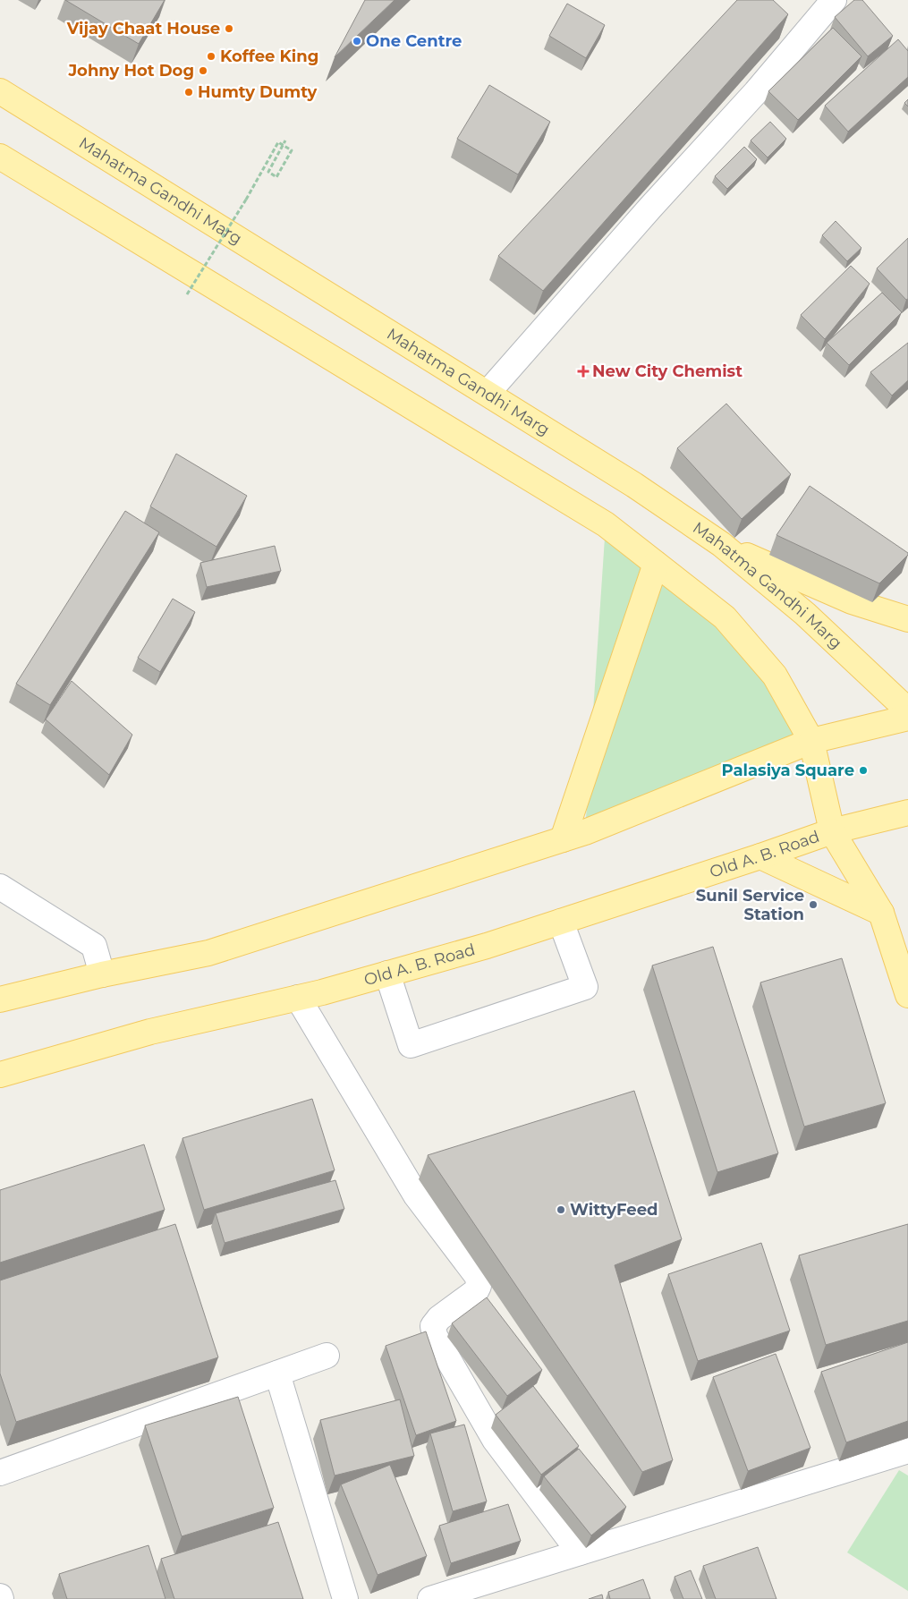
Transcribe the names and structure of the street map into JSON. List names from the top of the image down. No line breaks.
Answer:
{"streets":{"main road":["Mahatma Gandhi Marg","Old A. B. Road"]},"places":{"other":["Vijay Chaat House","One Centre","Koffee King","Johny Hot Dog","Humty Dumty","Palasiya Square","Sunil Service Station","WittyFeed"],"health":["New City Chemist"]}}
